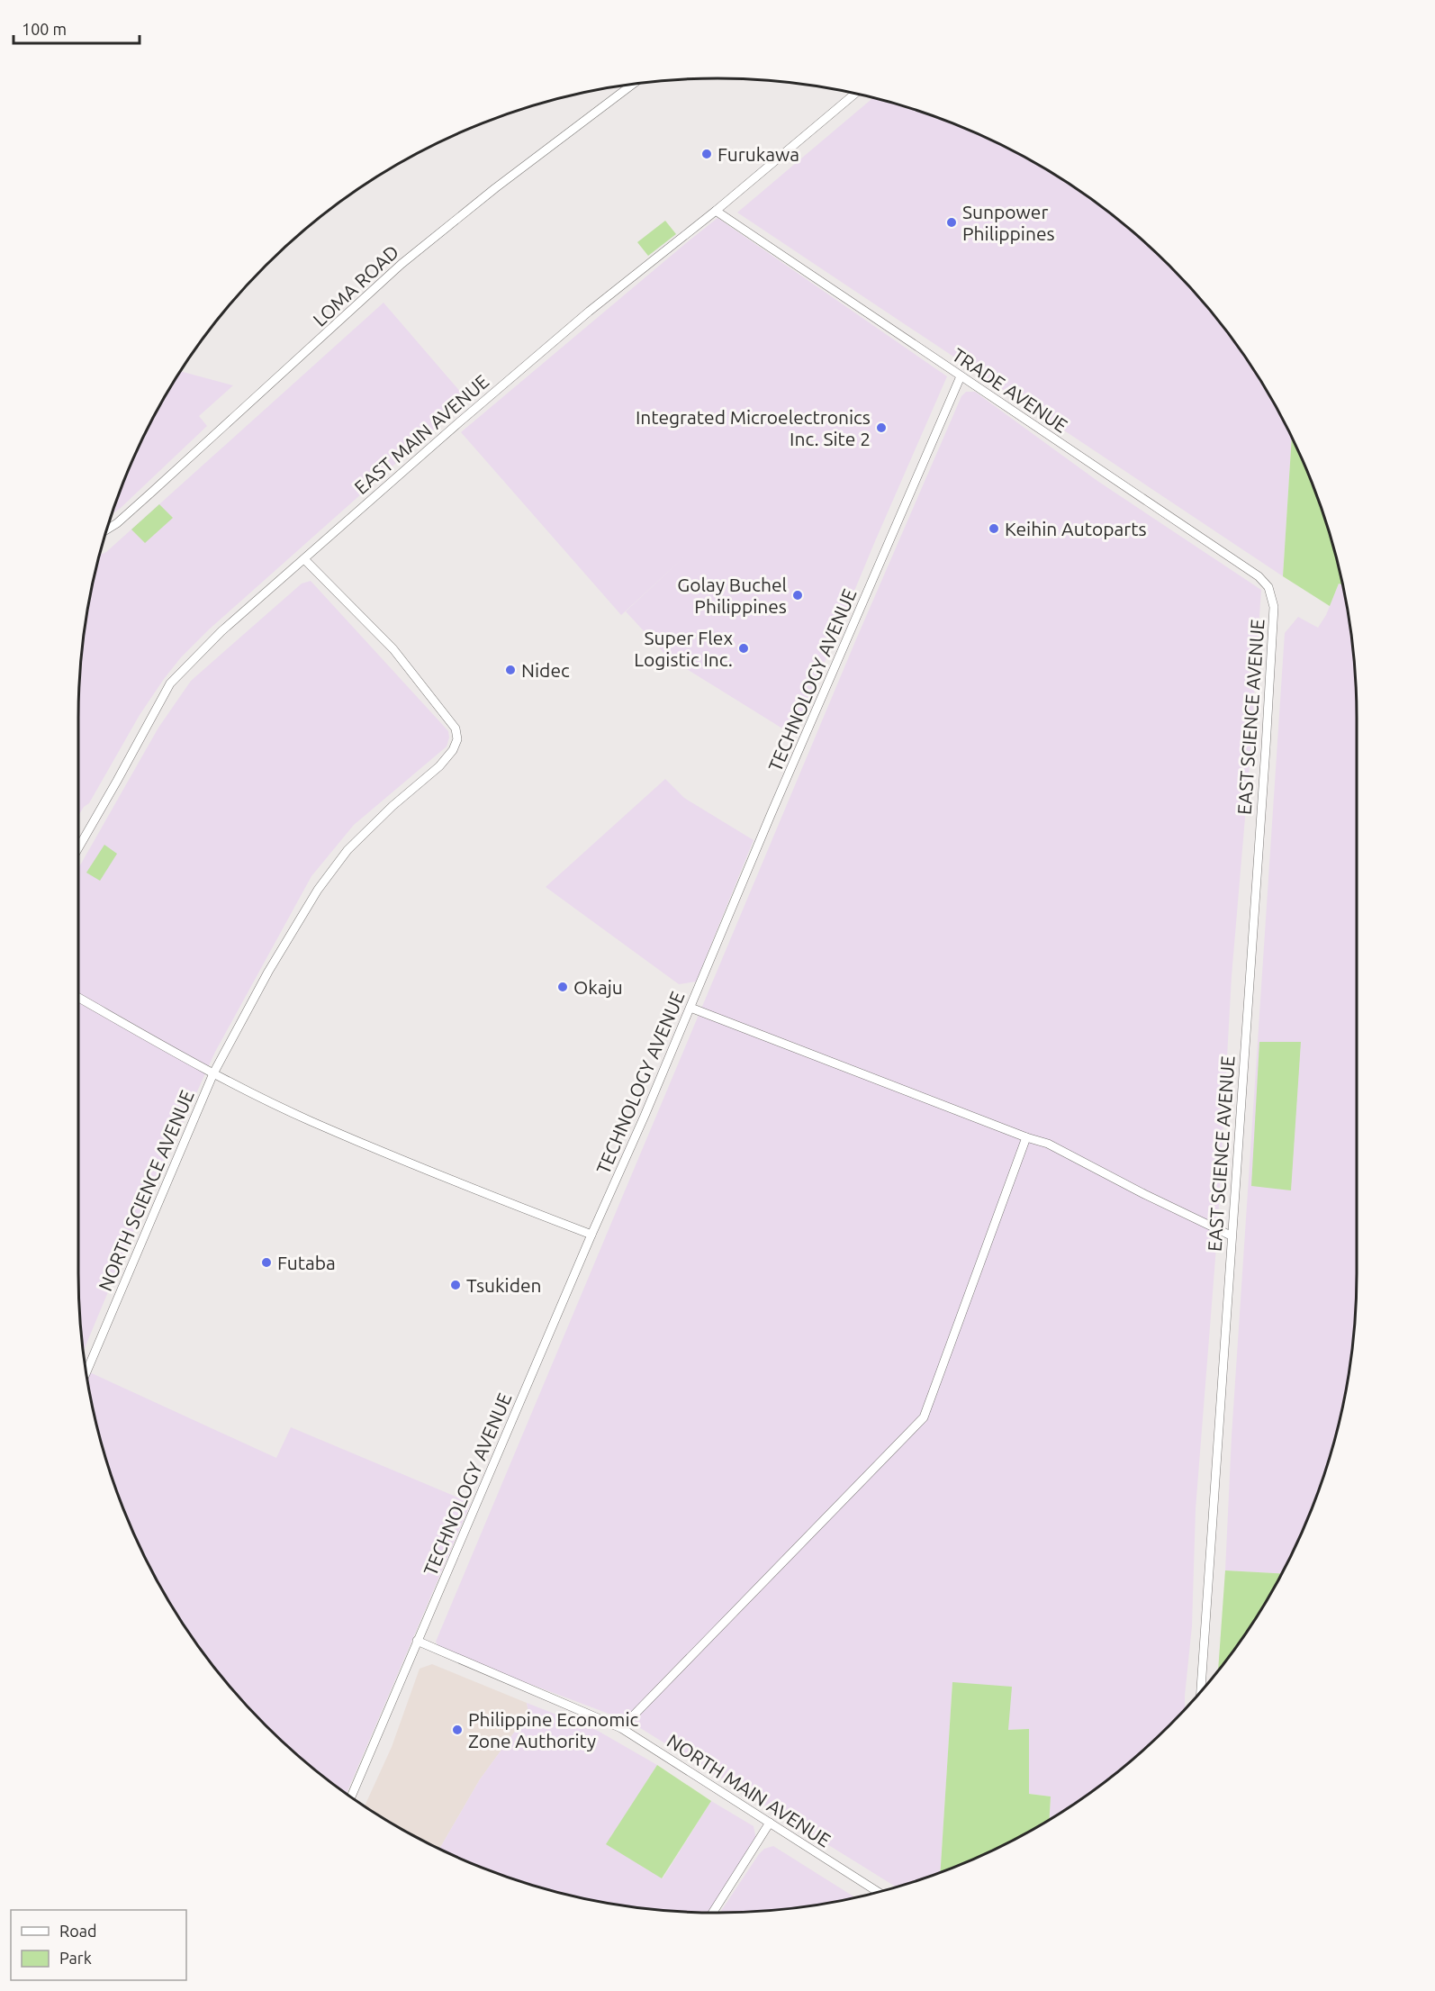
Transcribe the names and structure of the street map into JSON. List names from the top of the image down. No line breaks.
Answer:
{"streets":{"street":["LOMA ROAD","TRADE AVENUE","EAST MAIN AVENUE","TECHNOLOGY AVENUE","EAST SCIENCE AVENUE","NORTH SCIENCE AVENUE","NORTH MAIN AVENUE"]},"crossings":[["TRADE AVENUE","EAST MAIN AVENUE"],["TRADE AVENUE","TECHNOLOGY AVENUE"],["TRADE AVENUE","EAST SCIENCE AVENUE"],["EAST MAIN AVENUE","NORTH SCIENCE AVENUE"],["TECHNOLOGY AVENUE","NORTH MAIN AVENUE"]],"places":["Furukawa","Sunpower Philippines","Integrated Microelectronics Inc. Site 2","Keihin Autoparts","Golay Buchel Philippines","Super Flex Logistic Inc.","Nidec","Okaju","Futaba","Tsukiden","Philippine Economic Zone Authority"],"legend":["Road","Park"],"scale_bar":"100 m"}
